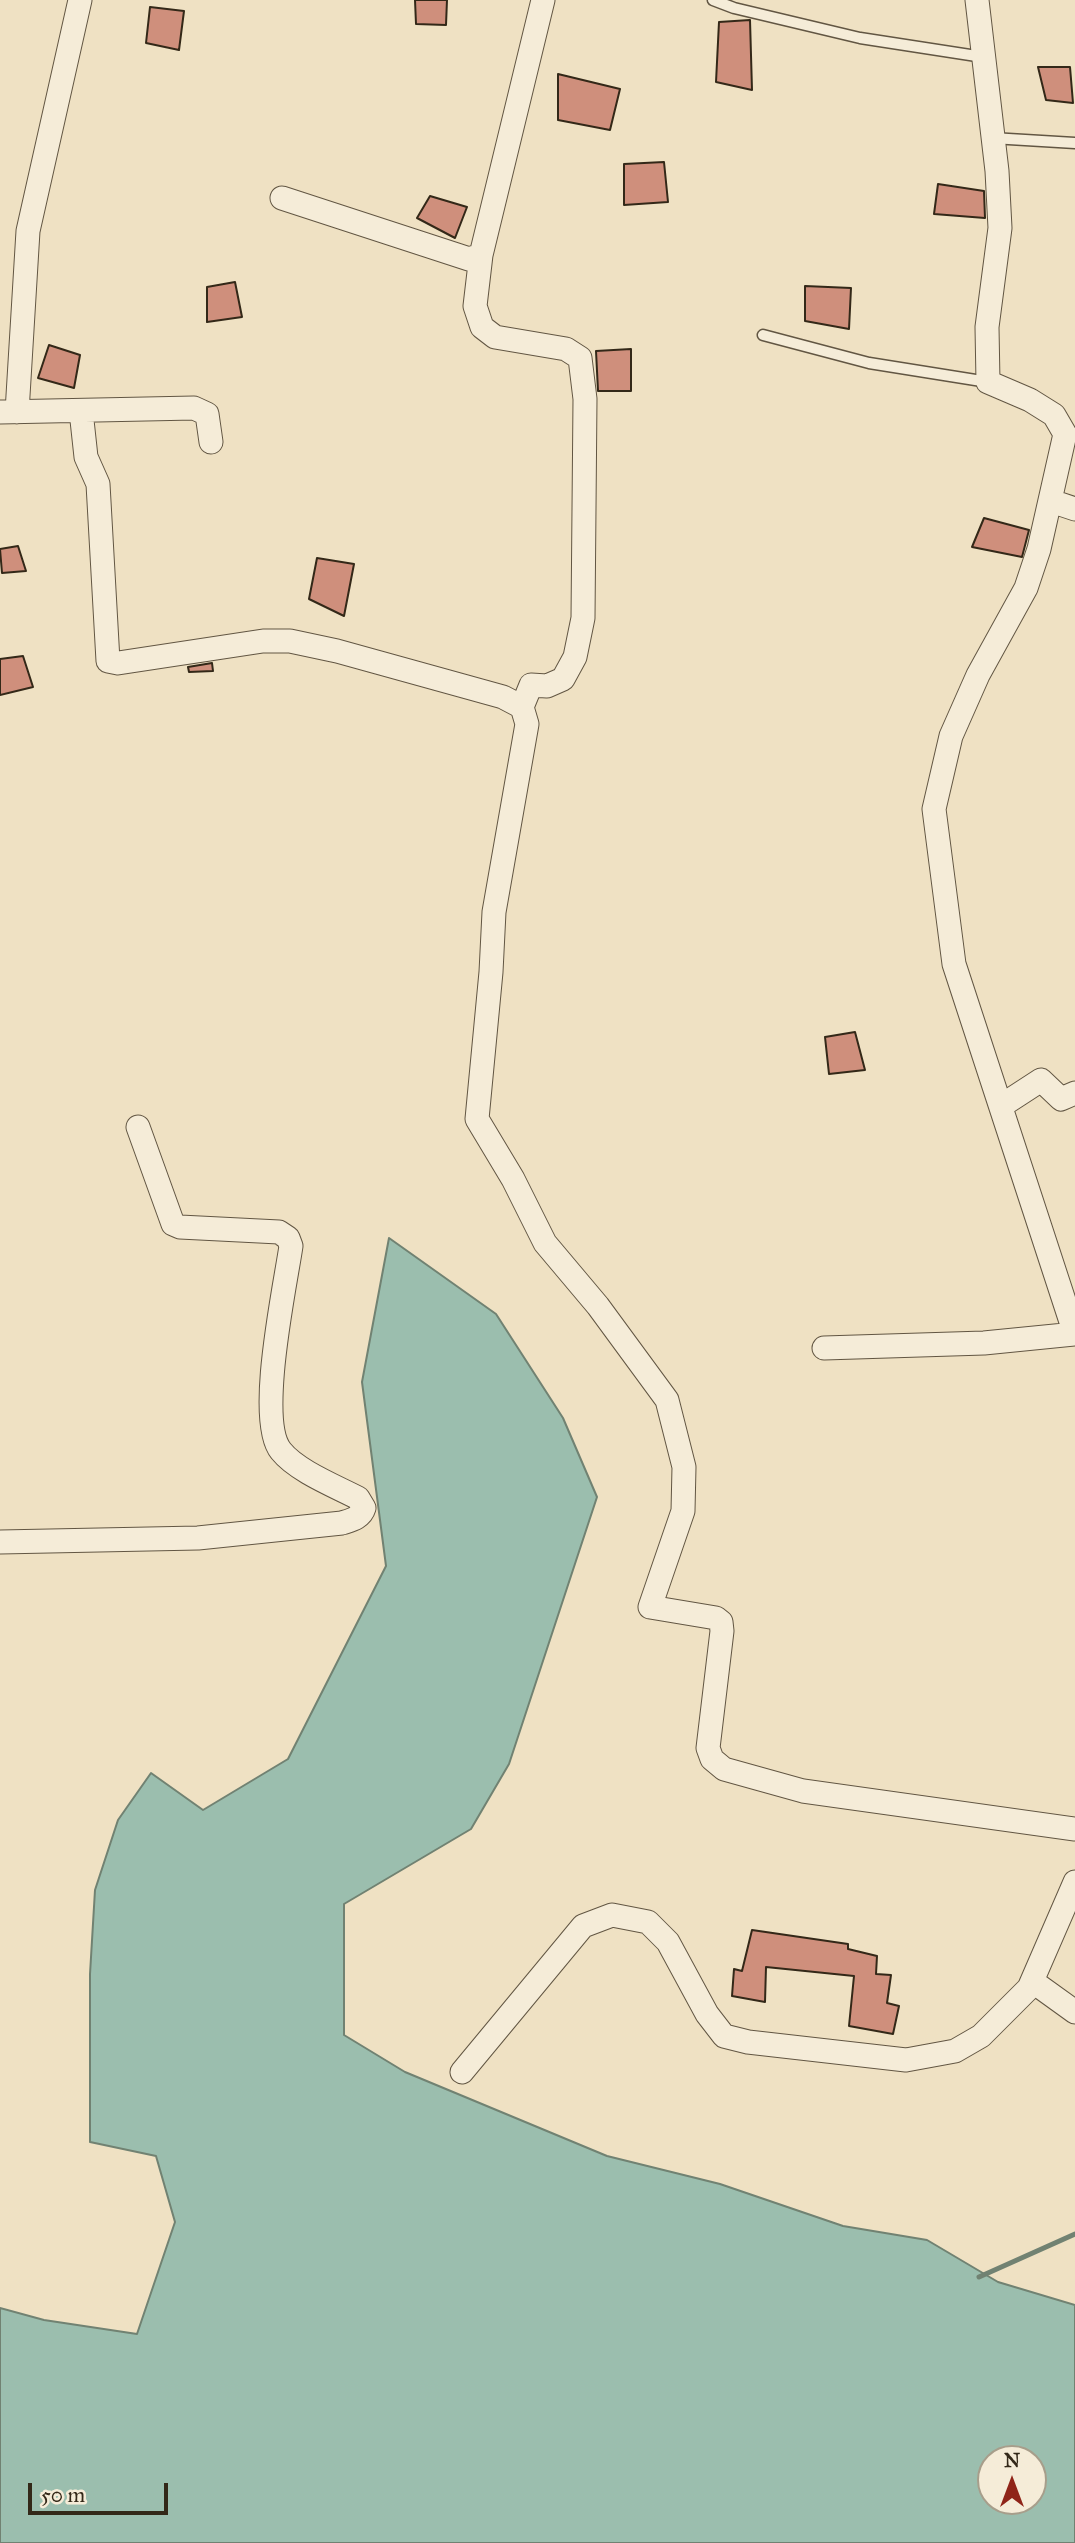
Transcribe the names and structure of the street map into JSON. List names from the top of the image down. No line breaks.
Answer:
{"scale_bar":"50 m","north":"top"}
